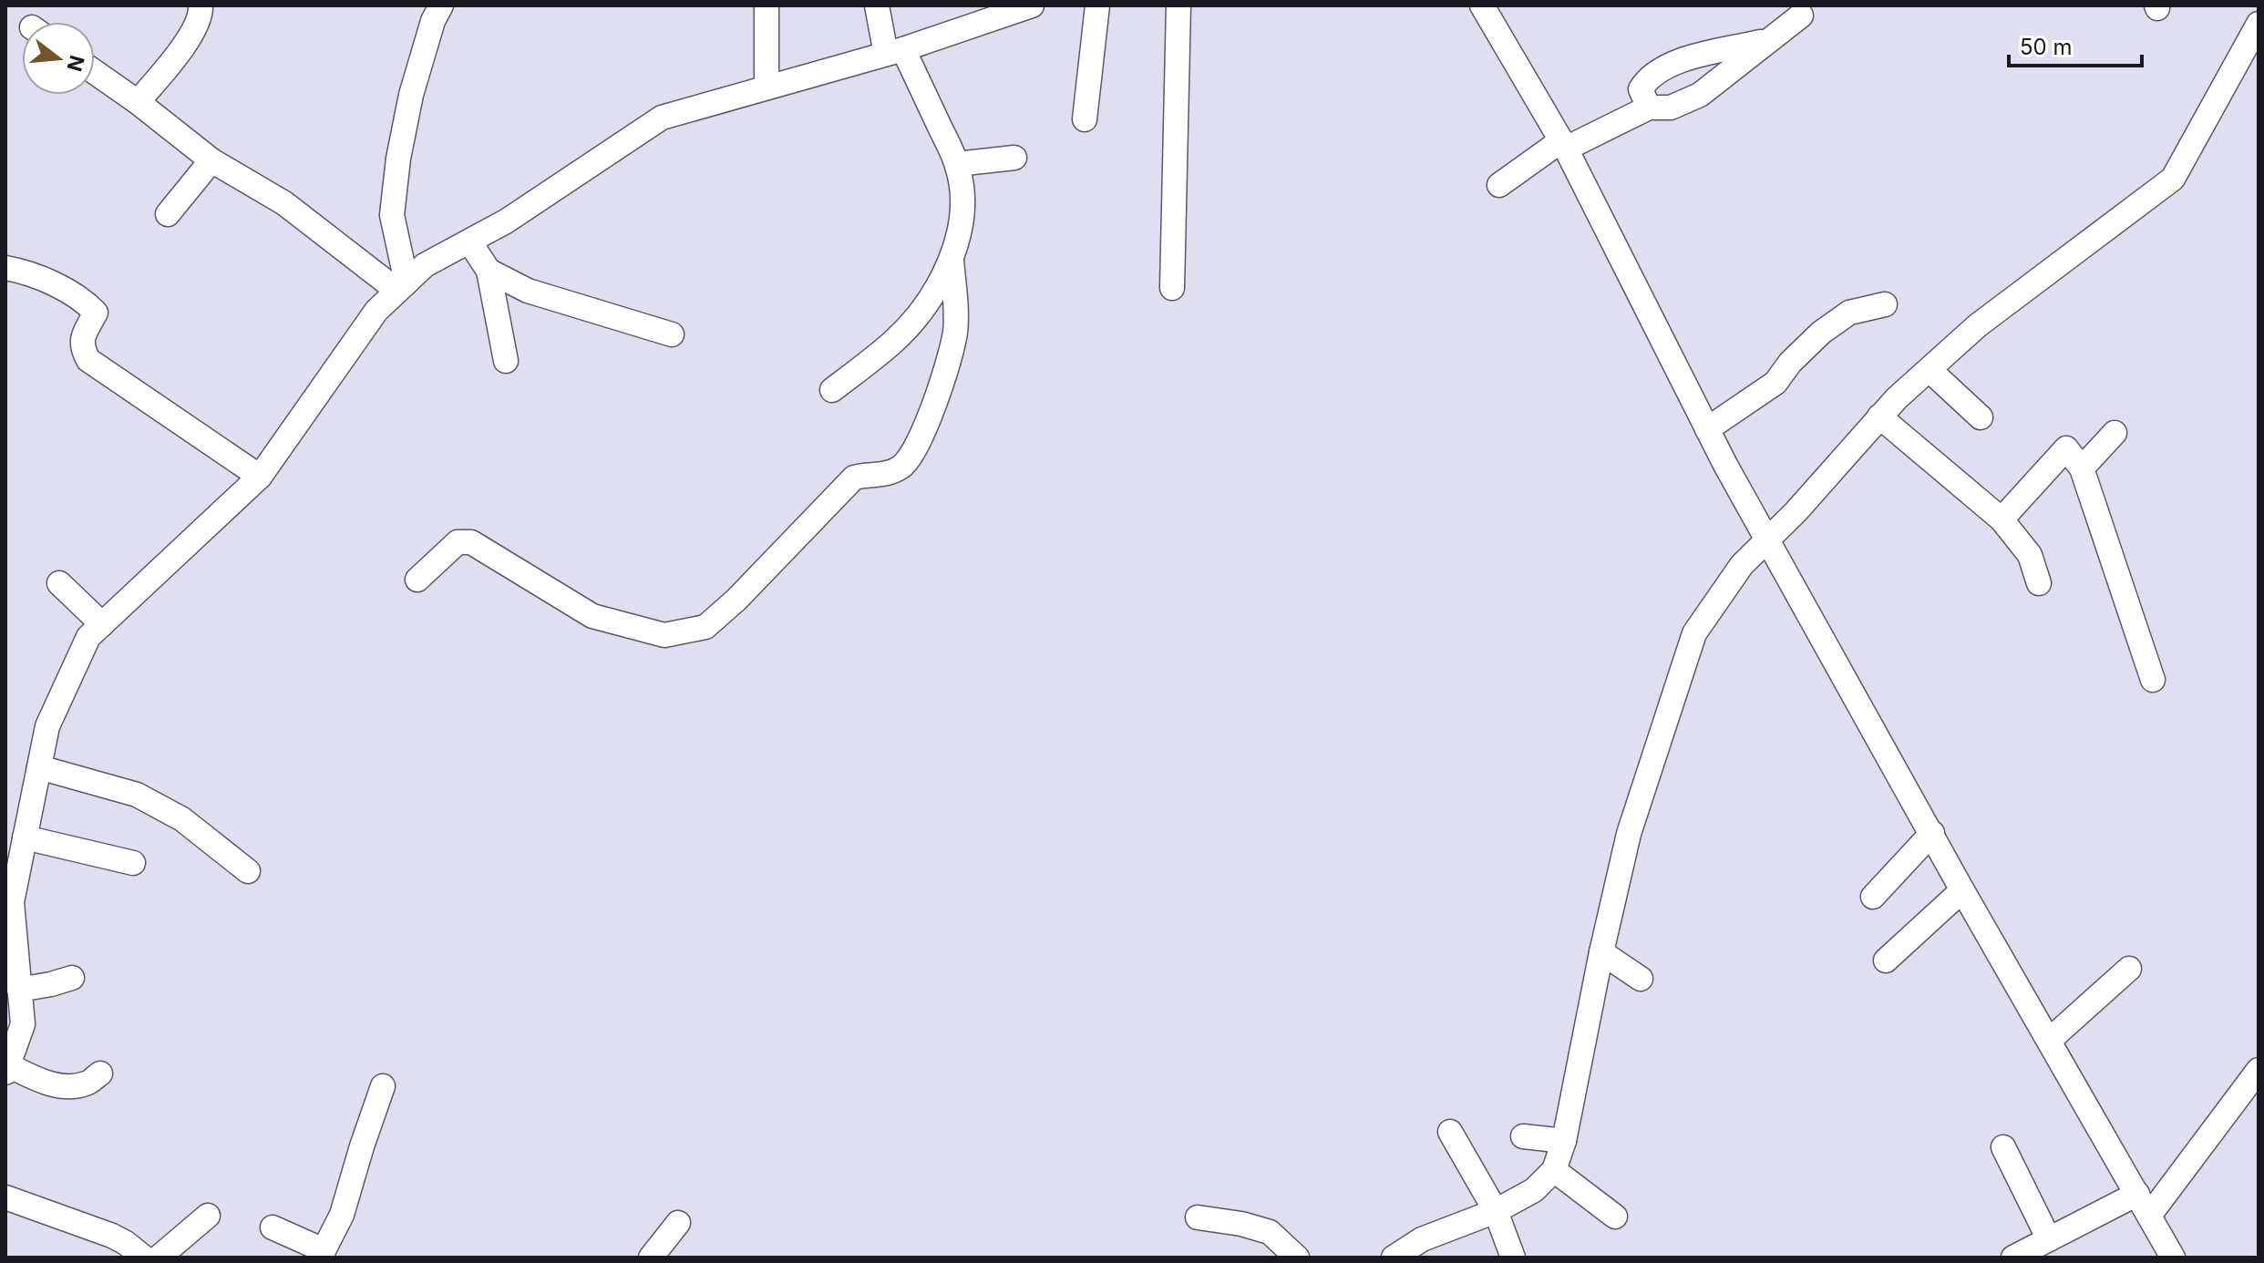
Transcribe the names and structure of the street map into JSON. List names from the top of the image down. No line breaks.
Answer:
{"scale_bar":"50 m","north":"right"}
